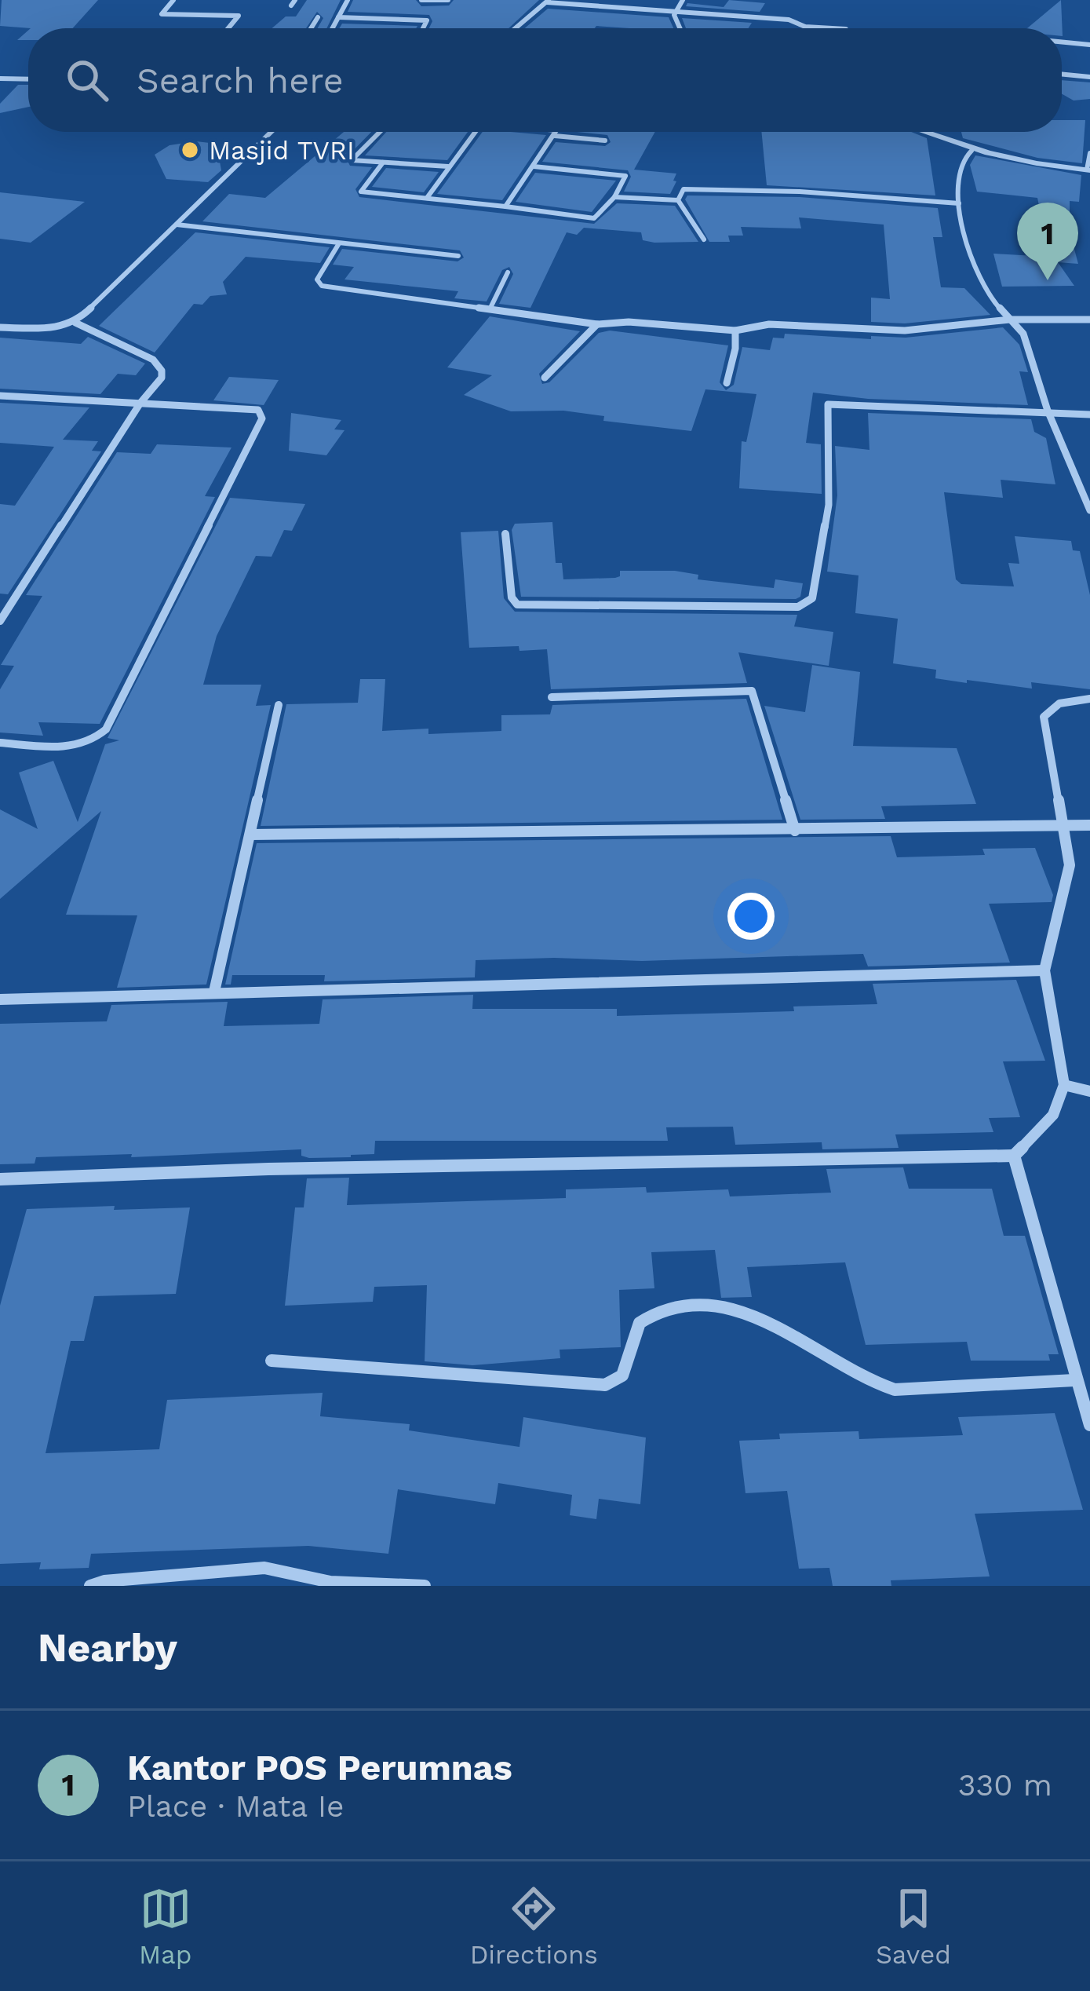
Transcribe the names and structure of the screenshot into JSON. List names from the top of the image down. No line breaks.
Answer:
{"places":["Masjid TVRI"],"page":{"search":"Search here","pins":"1","heading":"Nearby","list":[{"mark":"1","name":"Kantor POS Perumnas","note":"Place · Mata Ie","value":"330 m"}],"nav":["Map","Directions","Saved"]}}
